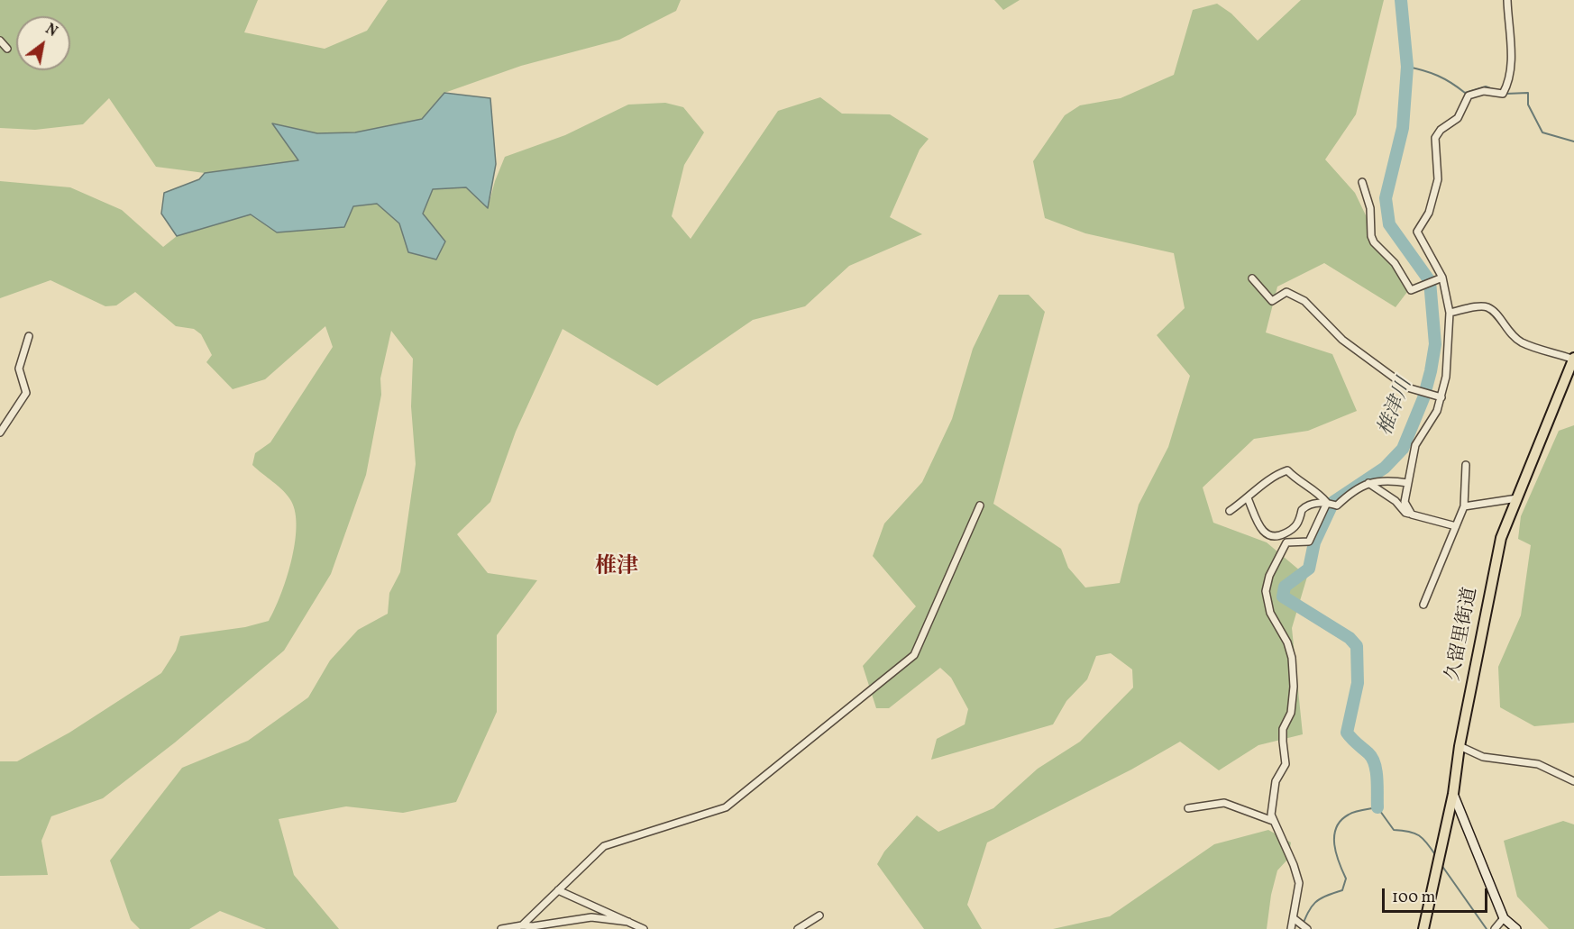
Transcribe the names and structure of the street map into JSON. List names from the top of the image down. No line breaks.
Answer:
{"streets":{"main road":["久留里街道"]},"districts":["椎津"],"water":["椎津川"],"scale_bar":"100 m","north":"top right"}
